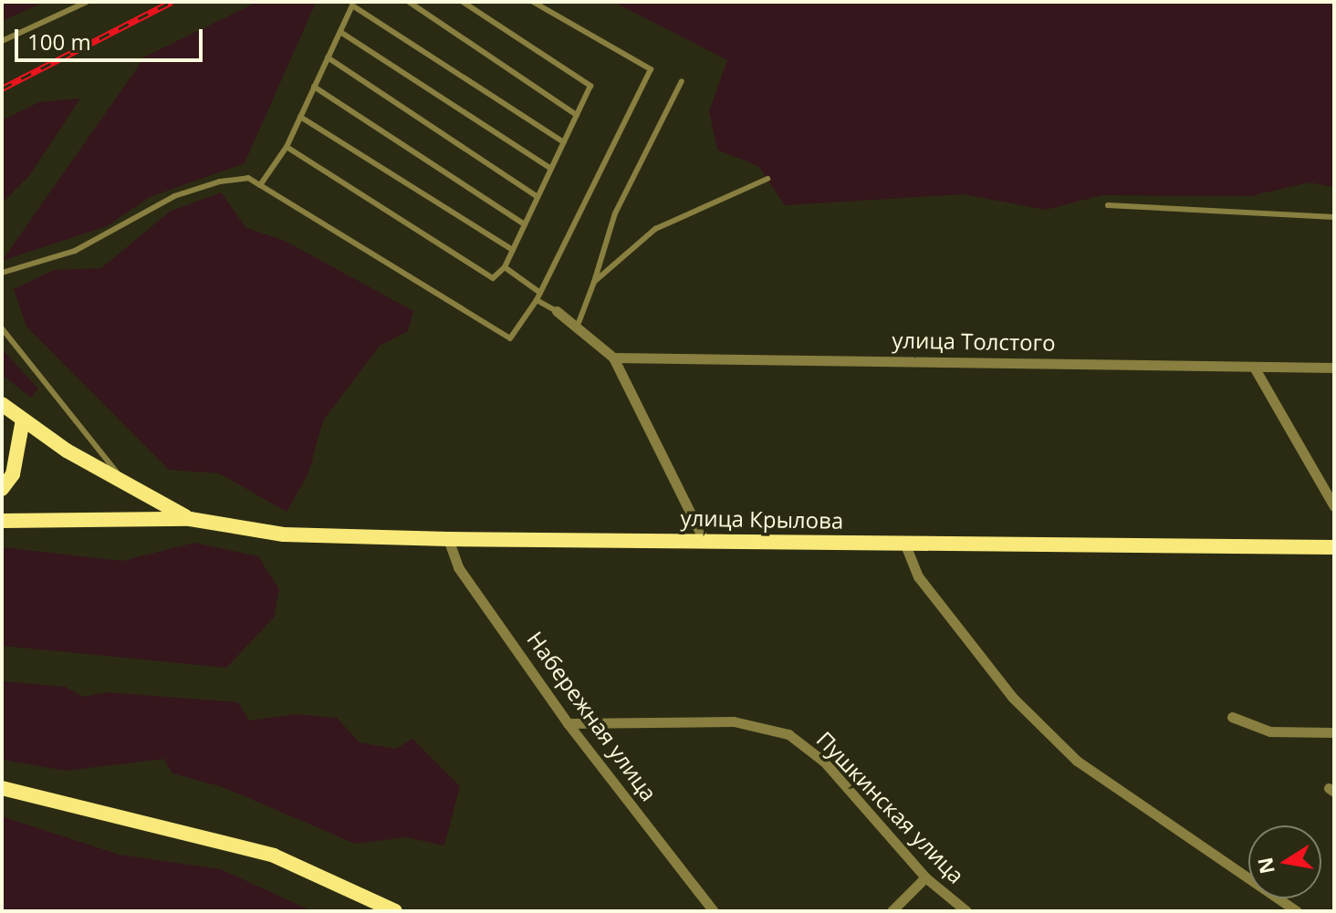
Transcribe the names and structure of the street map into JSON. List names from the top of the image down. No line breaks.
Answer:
{"streets":{"main road":["улица Крылова"],"street":["улица Толстого","Набережная улица","Пушкинская улица"]},"crossings":[["улица Крылова","Набережная улица"],["Набережная улица","Пушкинская улица"]],"scale_bar":"100 m","north":"left"}
